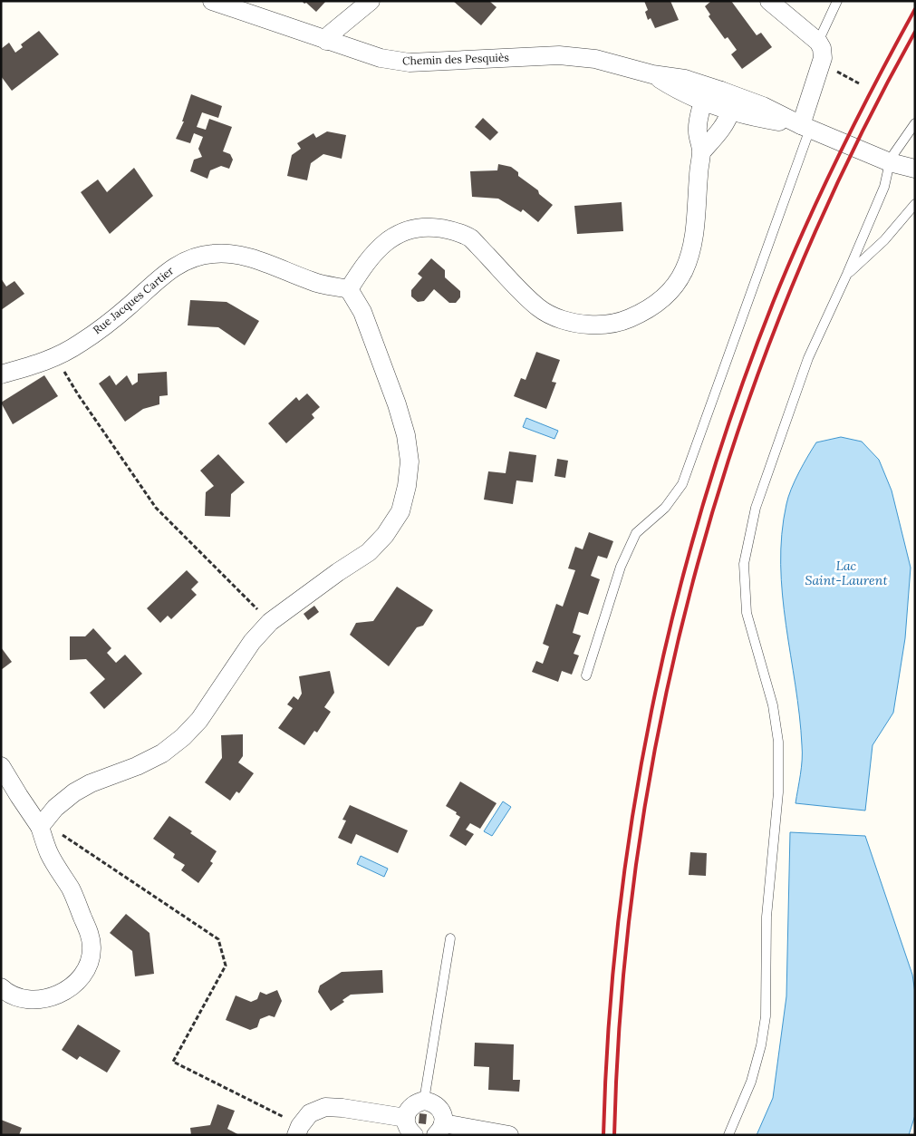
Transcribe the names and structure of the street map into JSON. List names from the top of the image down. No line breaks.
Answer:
{"streets":{"street":["Chemin des Pesquiès","Rue Jacques Cartier"]},"water":["Lac Saint-Laurent"]}
